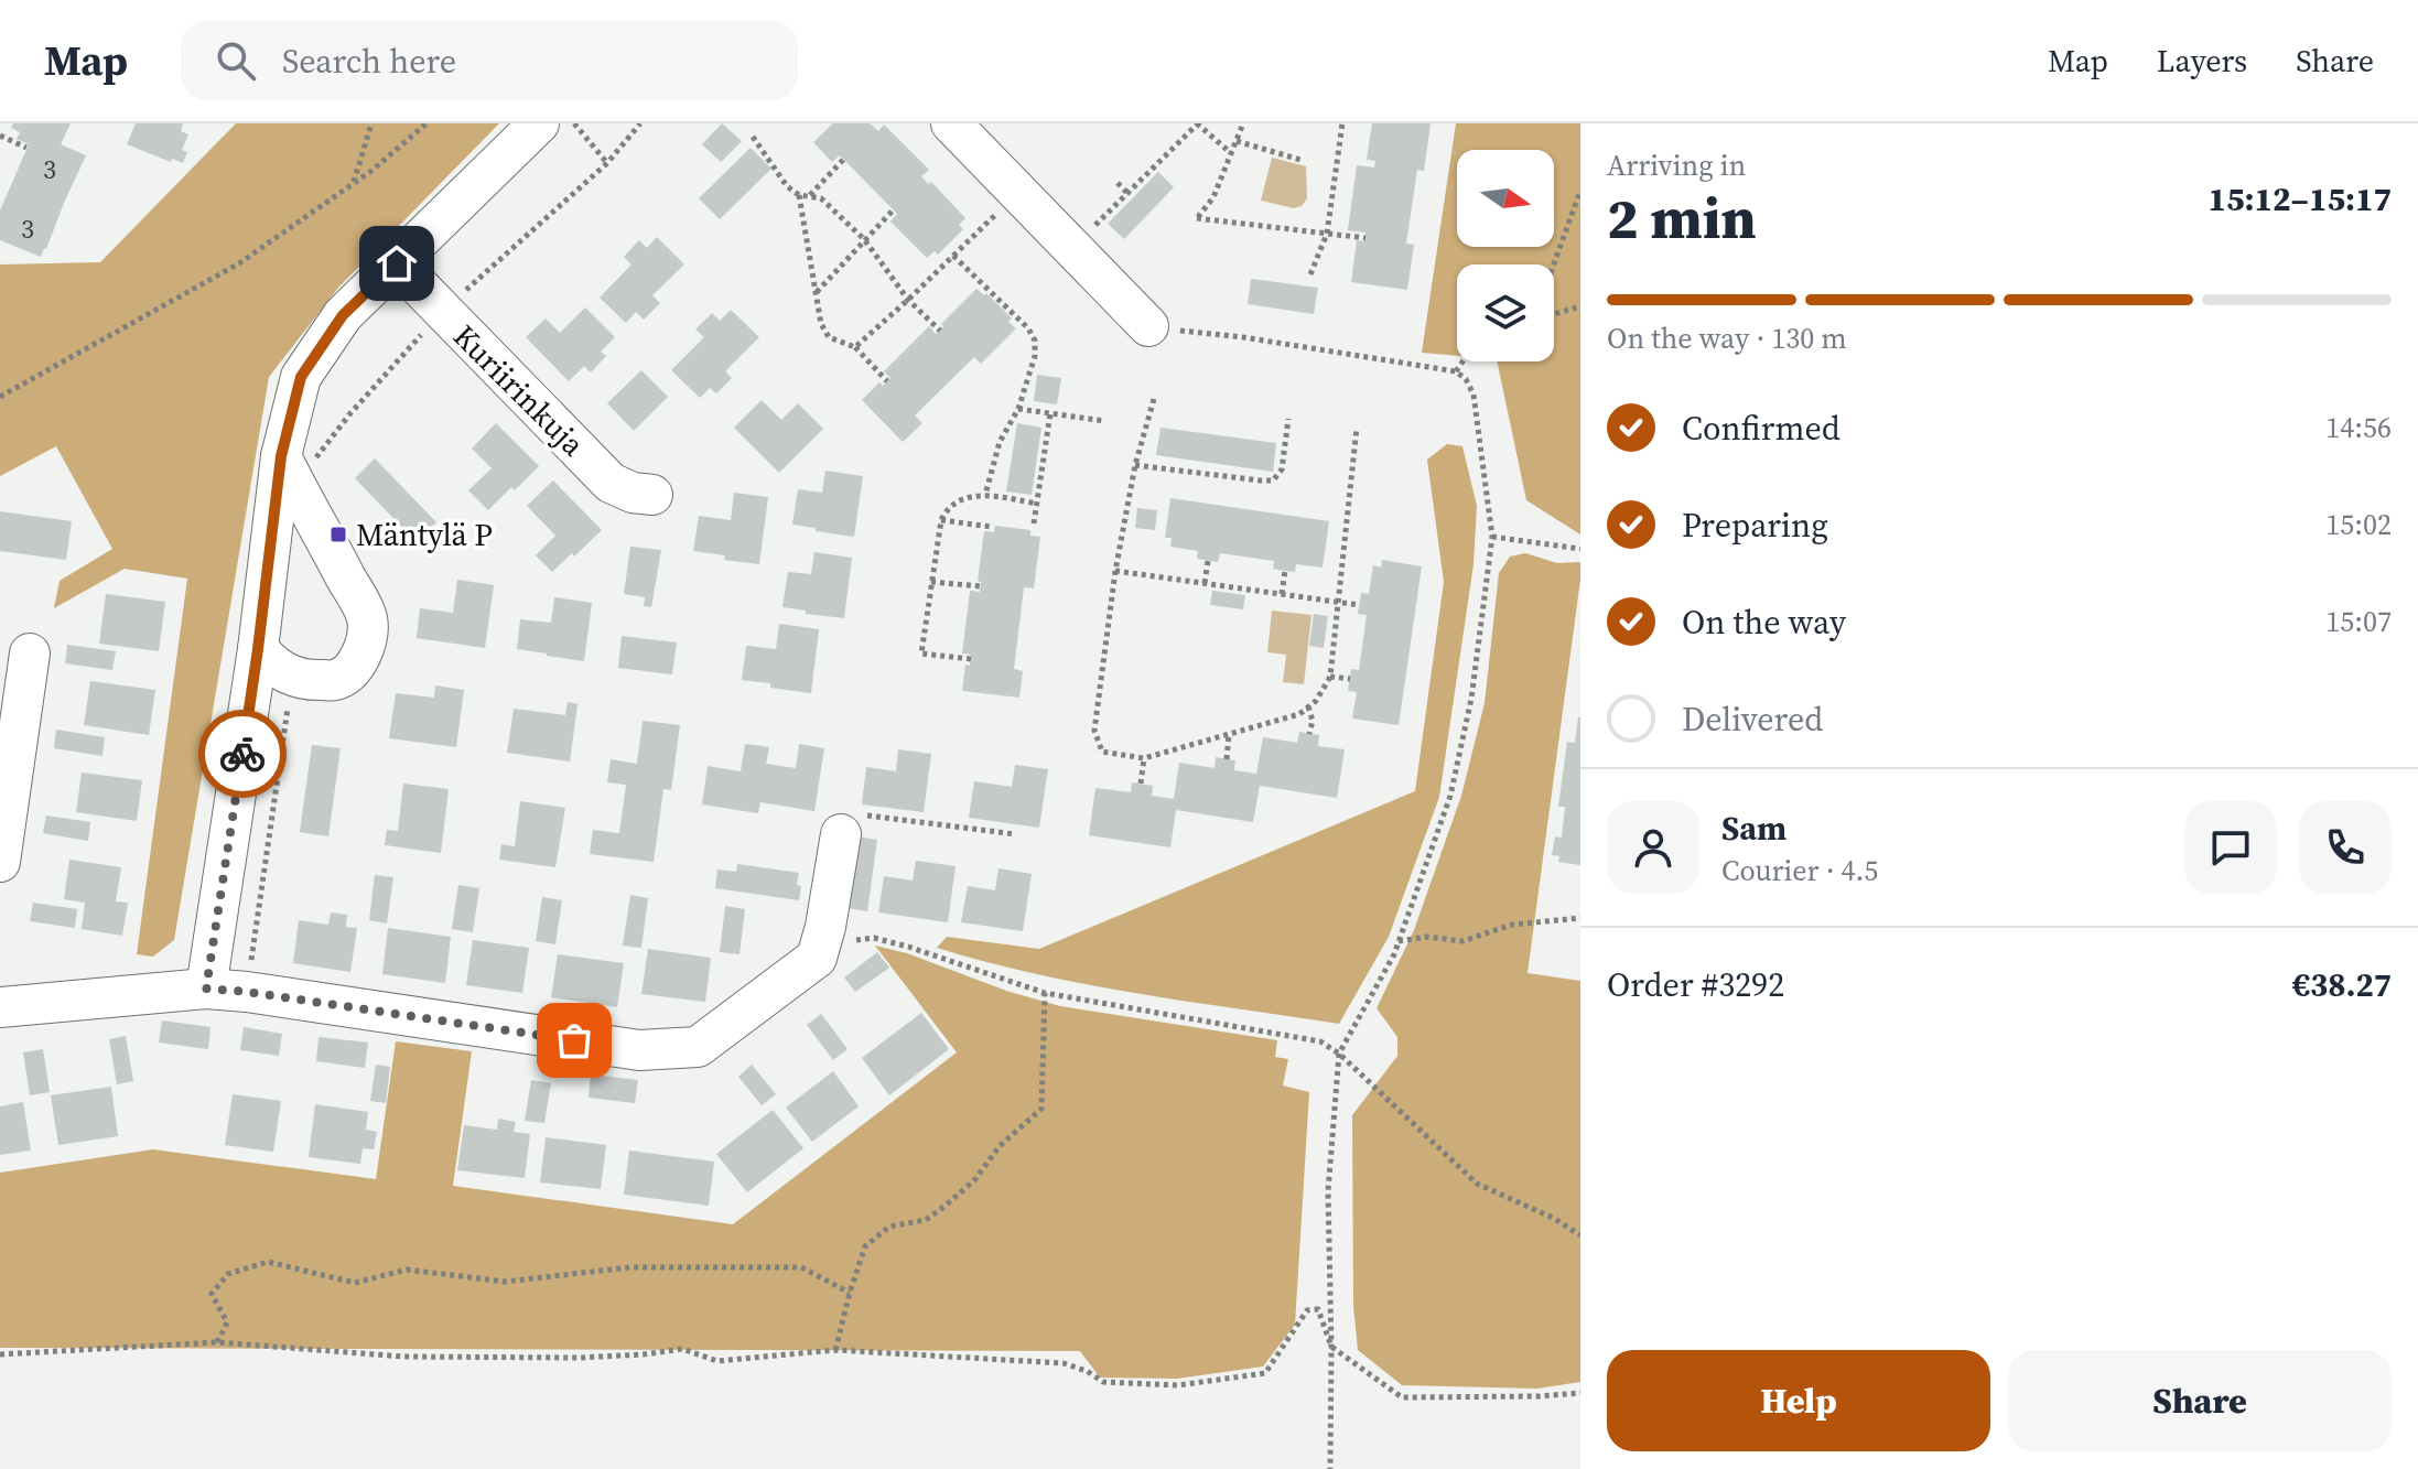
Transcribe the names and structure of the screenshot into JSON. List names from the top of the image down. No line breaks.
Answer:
{"streets":{"street":["Kuriirinkuja"]},"places":{"transit":["Mäntylä P"]},"house_numbers":["3","3"],"north":"right","page":{"header":"Map","search":"Search here","nav":["Map","Layers","Share"],"heading":["2 min","Arriving in","15:12–15:17"],"panel":["Sam","Courier · 4.5","Order #3292","€38.27"],"bar":"On the way · 130 m","list":[["Confirmed","14:56"],["Preparing","15:02"],["On the way","15:07"],"Delivered"],"buttons":["Help","Share"]}}
